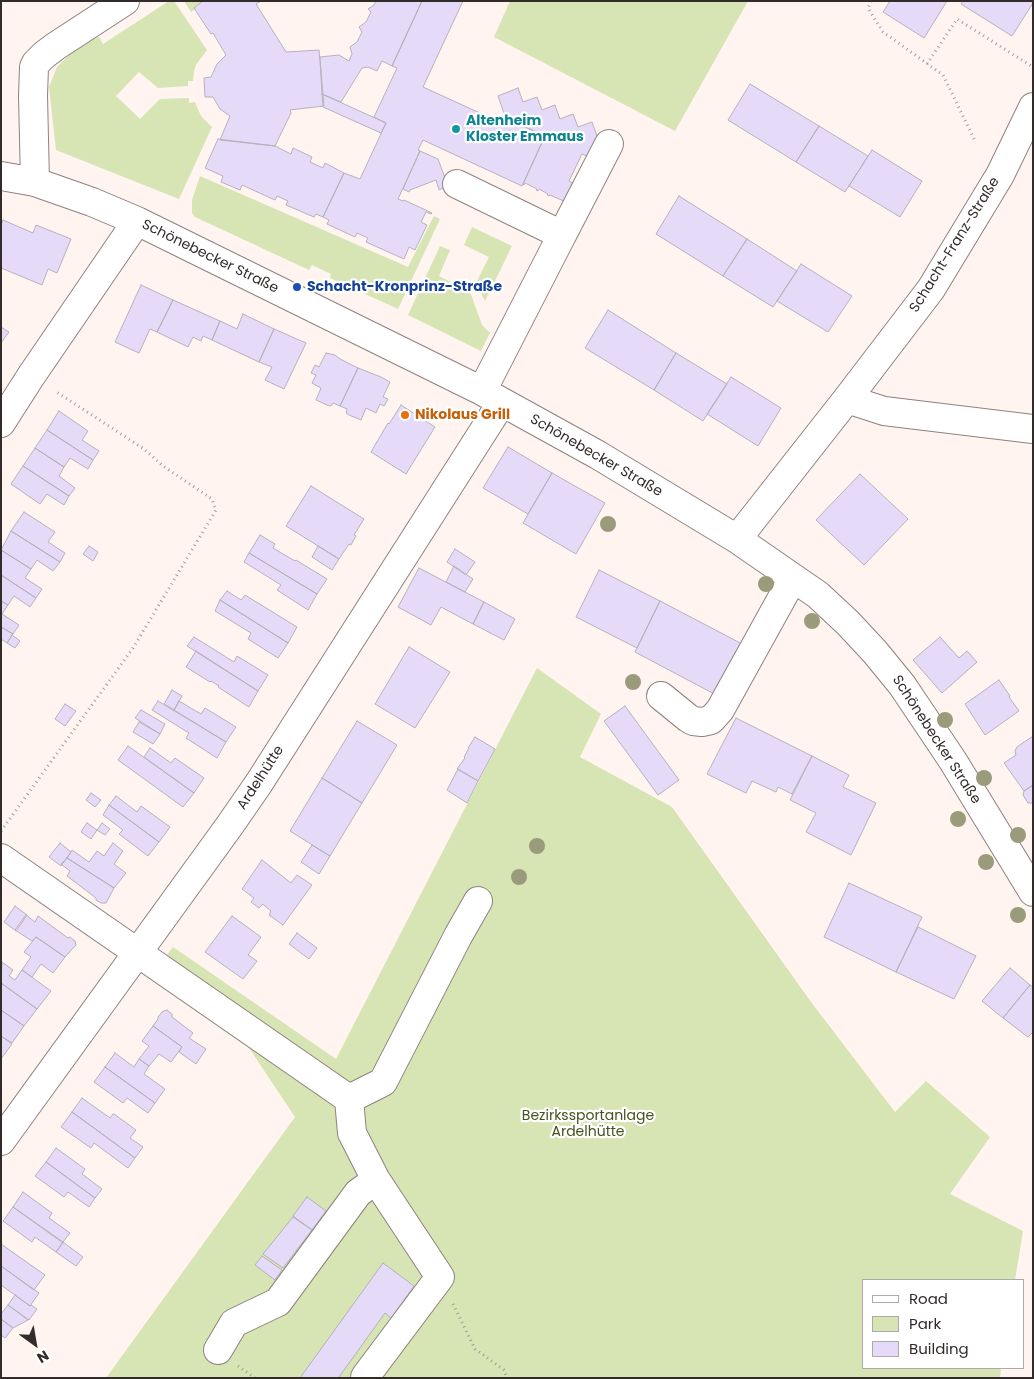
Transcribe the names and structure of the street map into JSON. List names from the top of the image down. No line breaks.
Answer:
{"streets":{"street":["Schacht-Franz-Straße","Schönebecker Straße","Ardelhütte"]},"crossings":[["Schacht-Franz-Straße","Schönebecker Straße"],["Schönebecker Straße","Ardelhütte"]],"parks":["Bezirkssportanlage Ardelhütte"],"places":["Altenheim Kloster Emmaus","Schacht-Kronprinz-Straße","Nikolaus Grill"],"legend":["Road","Park","Building"],"north":"bottom right"}
